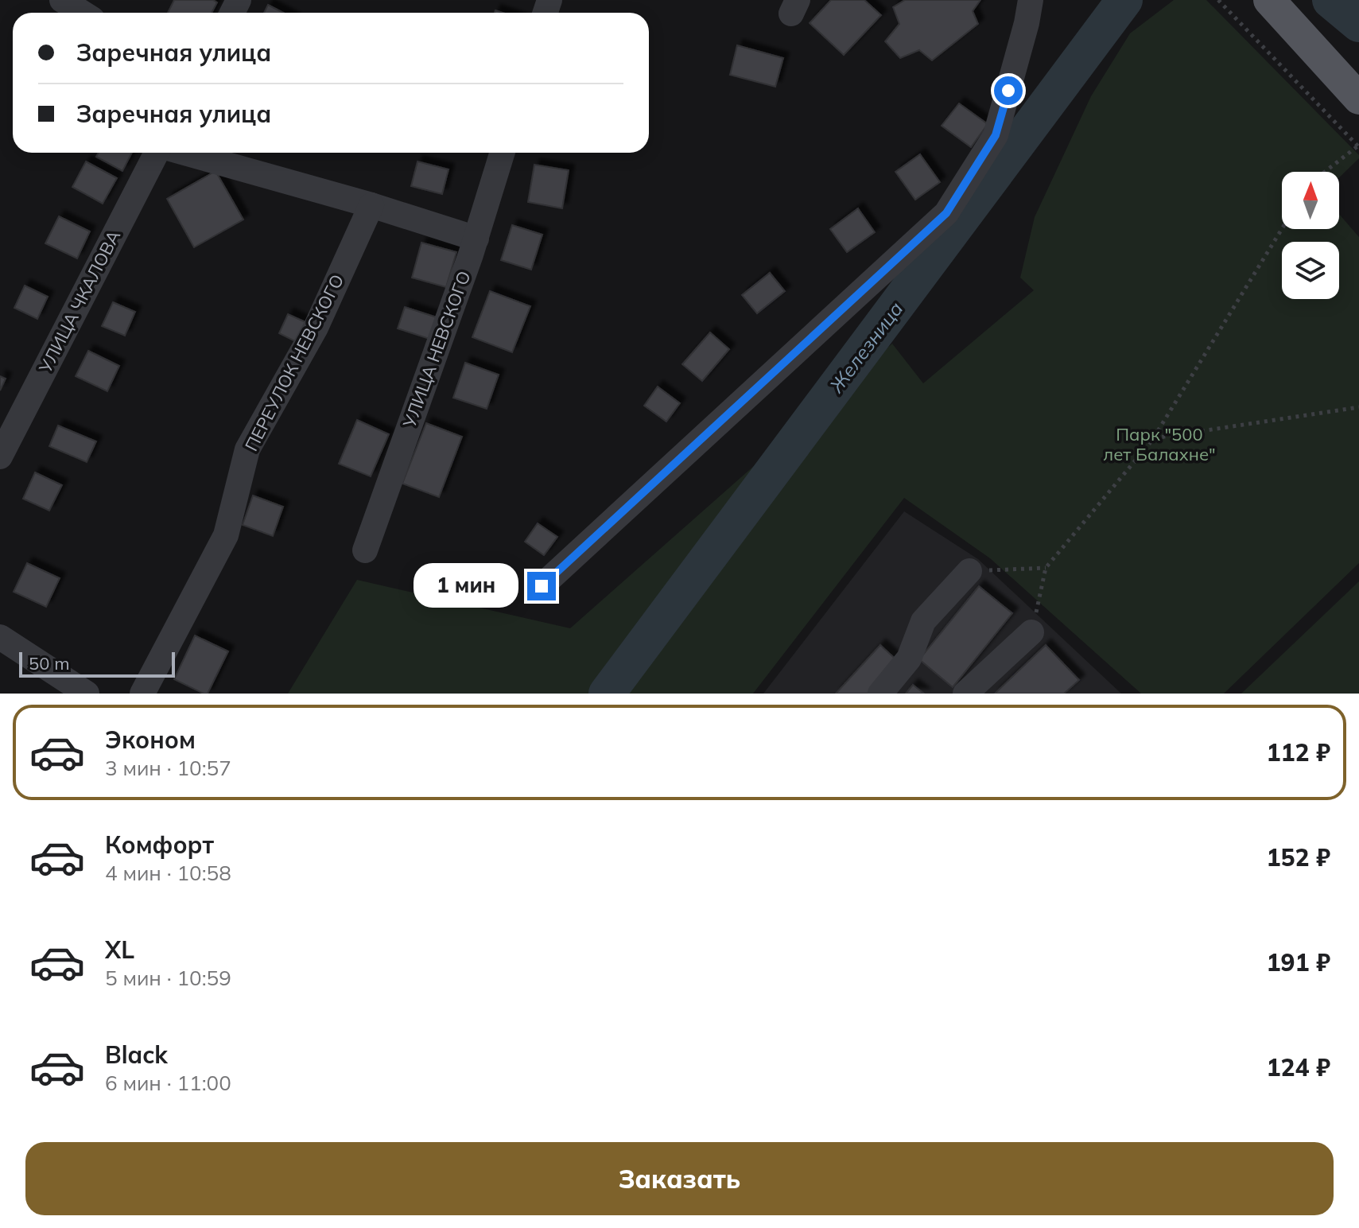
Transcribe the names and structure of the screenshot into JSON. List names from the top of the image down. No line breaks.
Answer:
{"streets":{"street":["УЛИЦА ЧКАЛОВА","УЛИЦА НЕВСКОГО","ПЕРЕУЛОК НЕВСКОГО"]},"water":["Железница"],"parks":["Парк \"500 лет Балахне\""],"scale_bar":"50 m","north":"top","page":{"banner":["Заречная улица","Заречная улица"],"bubble":"1 мин","scale":"50 m","list":[{"name":"Эконом","note":"3 мин · 10:57","value":"112 ₽"},{"name":"Комфорт","note":"4 мин · 10:58","value":"152 ₽"},{"name":"XL","note":"5 мин · 10:59","value":"191 ₽"},{"name":"Black","note":"6 мин · 11:00","value":"124 ₽"}],"buttons":"Заказать"}}
